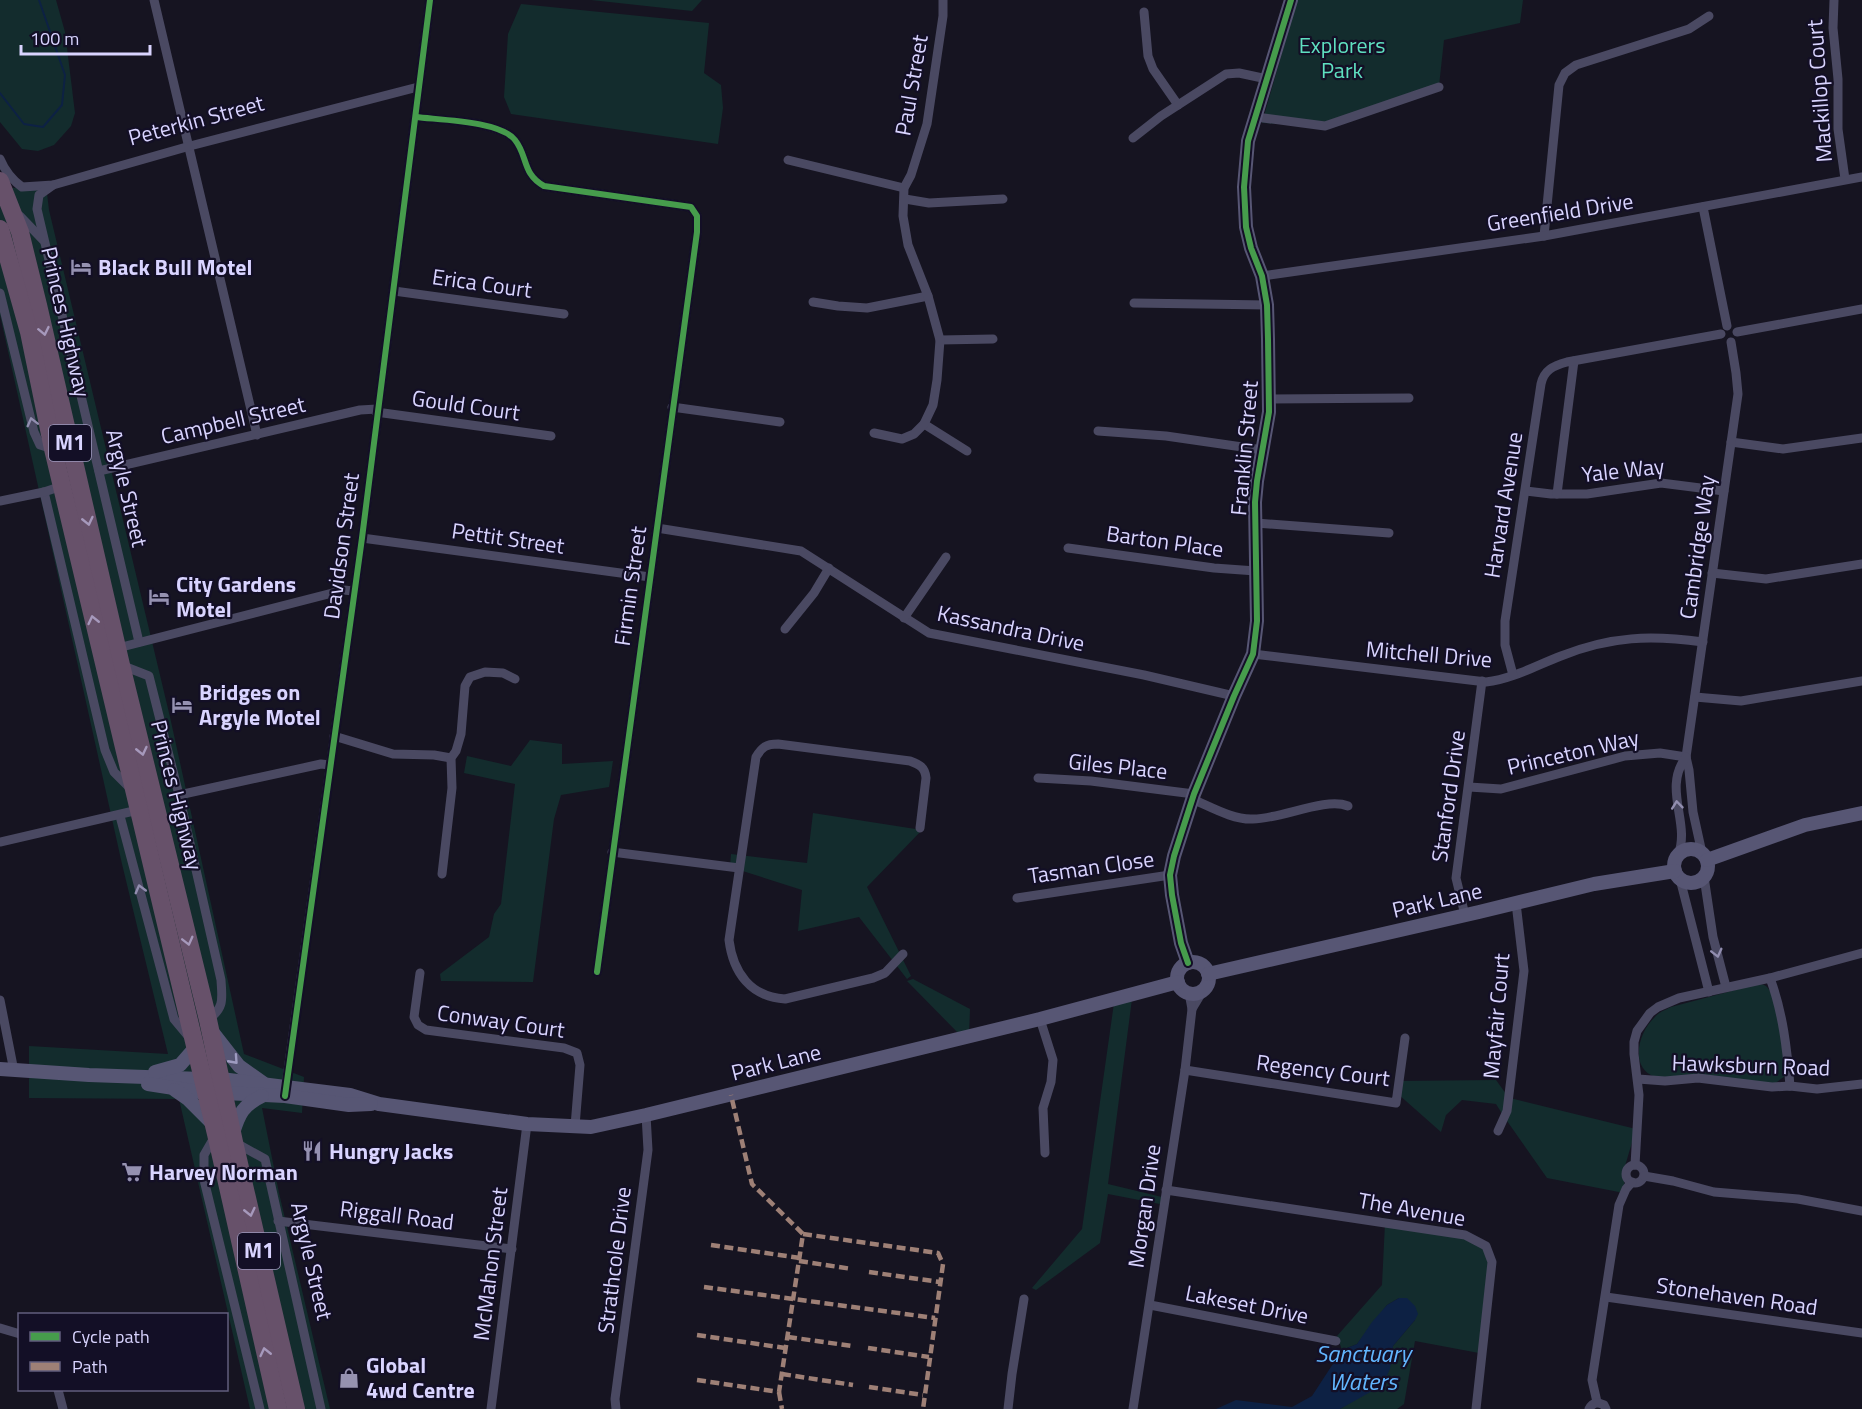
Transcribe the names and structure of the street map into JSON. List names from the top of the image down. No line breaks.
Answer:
{"streets":{"highway":["Princes Highway","M1"],"street":["Paul Street","Mackillop Court","Peterkin Street","Greenfield Drive","Erica Court","Gould Court","Campbell Street","Franklin Street","Yale Way","Argyle Street","Harvard Avenue","Pettit Street","Barton Place","Davidson Street","Cambridge Way","Firmin Street","Kassandra Drive","Mitchell Drive","Princeton Way","Giles Place","Stanford Drive","Tasman Close","Park Lane","Mayfair Court","Conway Court","Hawksburn Road","Regency Court","Morgan Drive","The Avenue","Riggall Road","Strathcole Drive","McMahon Street","Stonehaven Road","Lakeset Drive"]},"crossings":[["Mackillop Court","Greenfield Drive"],["Peterkin Street","Argyle Street"],["Peterkin Street","Davidson Street"],["Greenfield Drive","Franklin Street"],["Erica Court","Davidson Street"],["Princes Highway","Argyle Street"],["Princes Highway","Park Lane"],["Gould Court","Campbell Street"],["Gould Court","Davidson Street"],["Campbell Street","Argyle Street"],["Campbell Street","Davidson Street"],["Franklin Street","Barton Place"],["Franklin Street","Kassandra Drive"],["Franklin Street","Mitchell Drive"],["Franklin Street","Giles Place"],["Franklin Street","Tasman Close"],["Franklin Street","Park Lane"],["Franklin Street","Morgan Drive"],["Yale Way","Harvard Avenue"],["Yale Way","Cambridge Way"],["Argyle Street","Riggall Road"],["Harvard Avenue","Cambridge Way"],["Harvard Avenue","Mitchell Drive"],["Pettit Street","Davidson Street"],["Pettit Street","Firmin Street"],["Davidson Street","Firmin Street"],["Davidson Street","Park Lane"],["Cambridge Way","Mitchell Drive"],["Cambridge Way","Princeton Way"],["Cambridge Way","Park Lane"],["Firmin Street","Kassandra Drive"],["Mitchell Drive","Stanford Drive"],["Princeton Way","Stanford Drive"],["Stanford Drive","Park Lane"],["Park Lane","Mayfair Court"],["Park Lane","Conway Court"],["Park Lane","Morgan Drive"],["Park Lane","Strathcole Drive"],["Park Lane","McMahon Street"],["Regency Court","Morgan Drive"],["Morgan Drive","The Avenue"],["Morgan Drive","Lakeset Drive"],["Riggall Road","McMahon Street"]],"water":["Sanctuary Waters"],"parks":["Explorers Park"],"places":{"hotel":["Black Bull Motel","City Gardens Motel","Bridges on Argyle Motel"],"restaurant":["Hungry Jacks"],"supermarket":["Harvey Norman"],"shop":["Global 4wd Centre"]},"legend":["Cycle path","Path"],"scale_bar":"100 m"}
